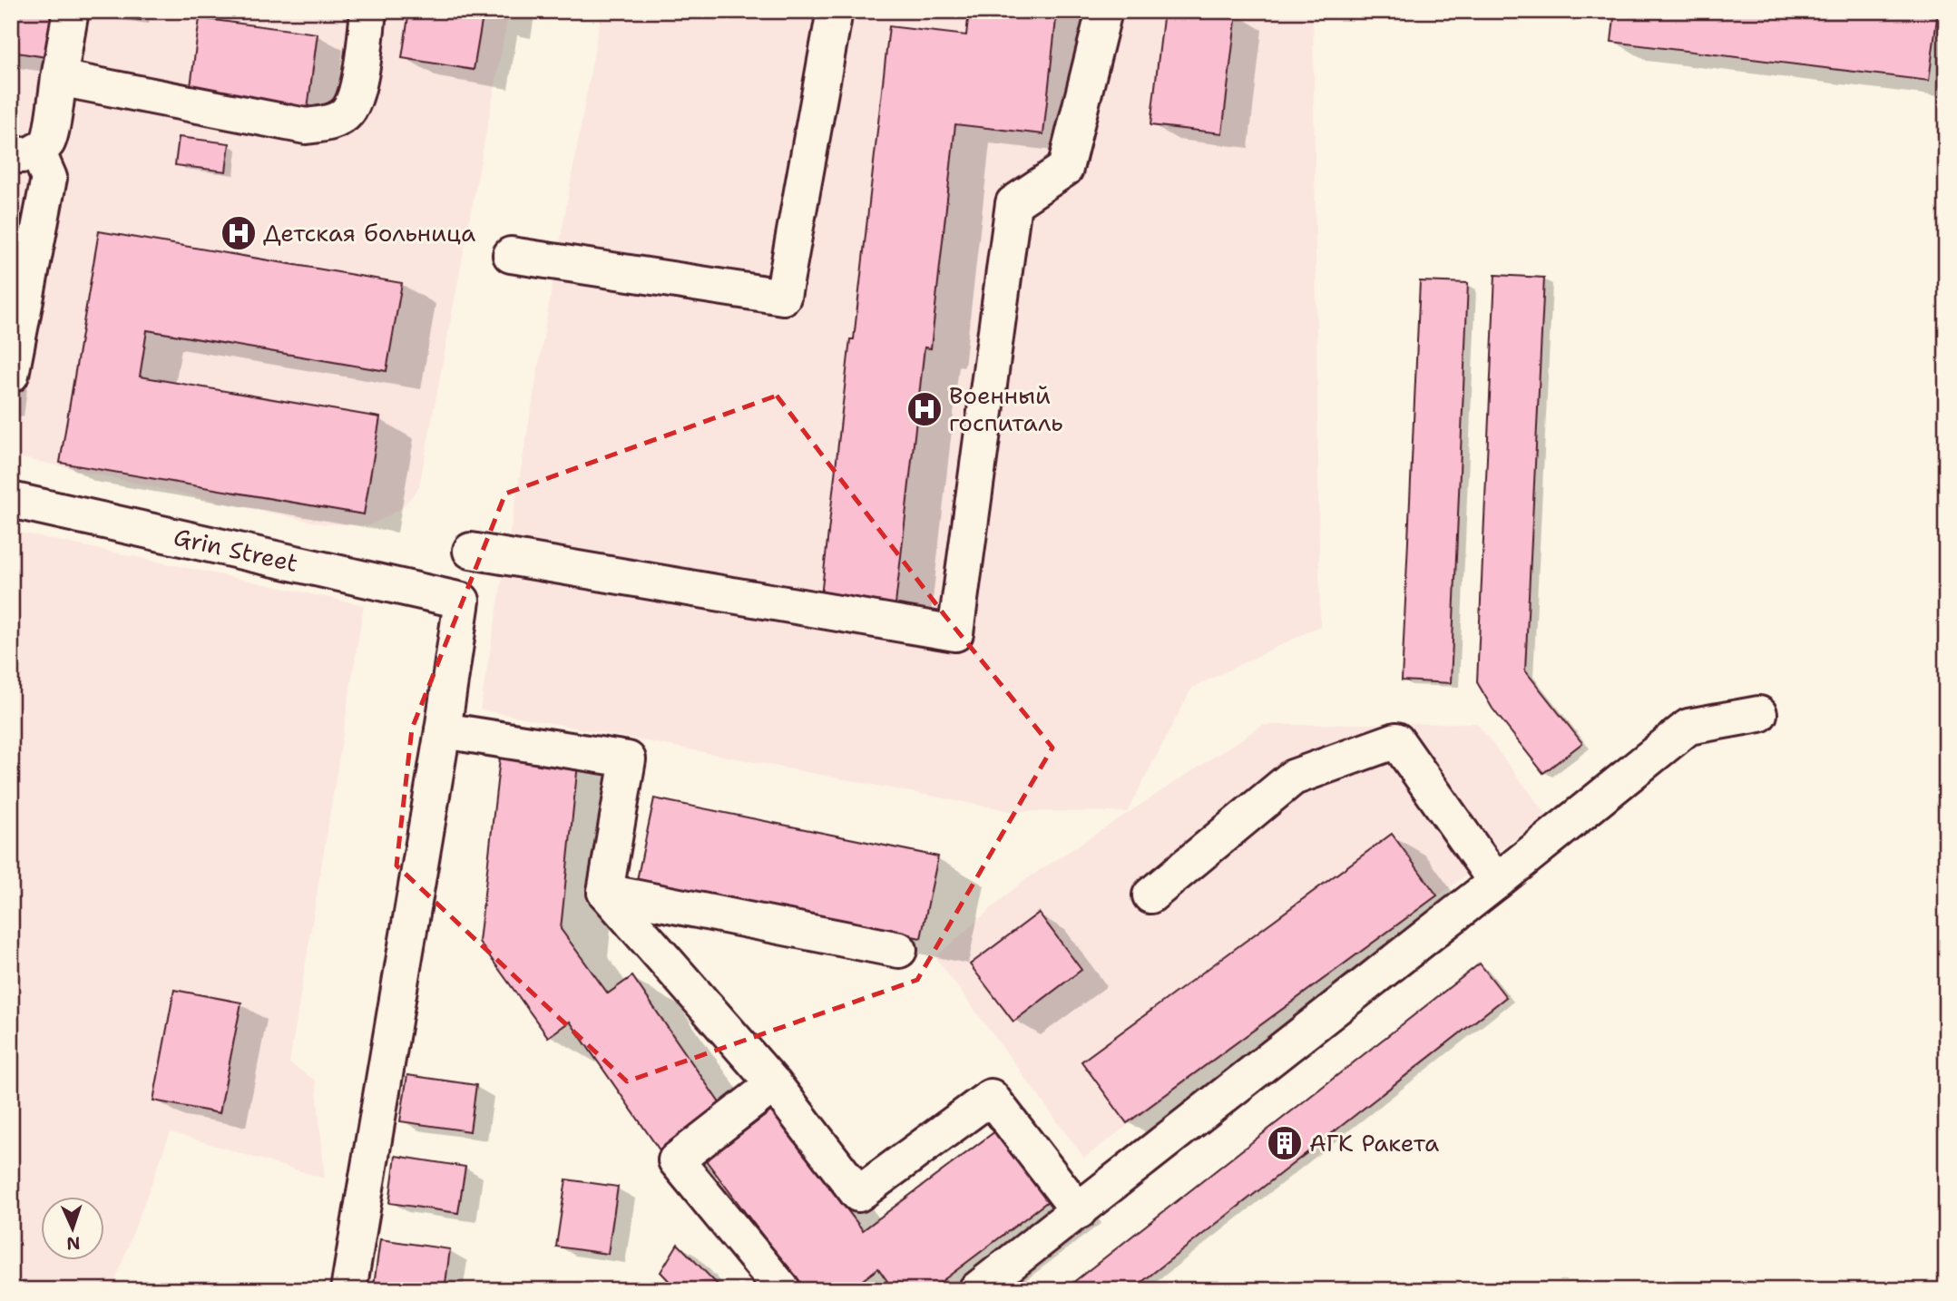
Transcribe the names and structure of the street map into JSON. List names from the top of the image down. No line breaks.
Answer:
{"streets":{"street":["Grin Street"]},"places":{"hospital":["Детская больница","Военный госпиталь"],"building":["АГК Ракета"]},"north":"bottom"}
